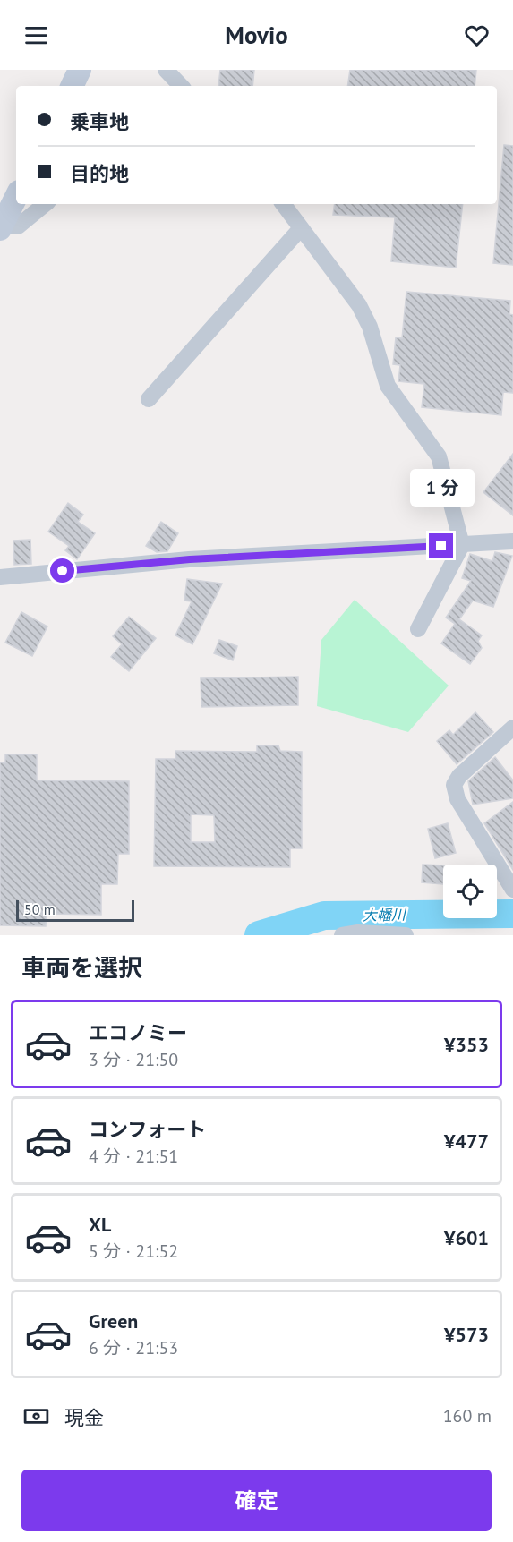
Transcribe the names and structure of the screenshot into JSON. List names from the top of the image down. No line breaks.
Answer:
{"water":["大幡川"],"scale_bar":"50 m","page":{"header":"Movio","banner":["乗車地","目的地"],"bubble":"1 分","scale":"50 m","heading":"車両を選択","list":[{"name":"エコノミー","note":"3 分 · 21:50","value":"¥353"},{"name":"コンフォート","note":"4 分 · 21:51","value":"¥477"},{"name":"XL","note":"5 分 · 21:52","value":"¥601"},{"name":"Green","note":"6 分 · 21:53","value":"¥573"}],"pay":["現金","160 m"],"buttons":"確定"}}
